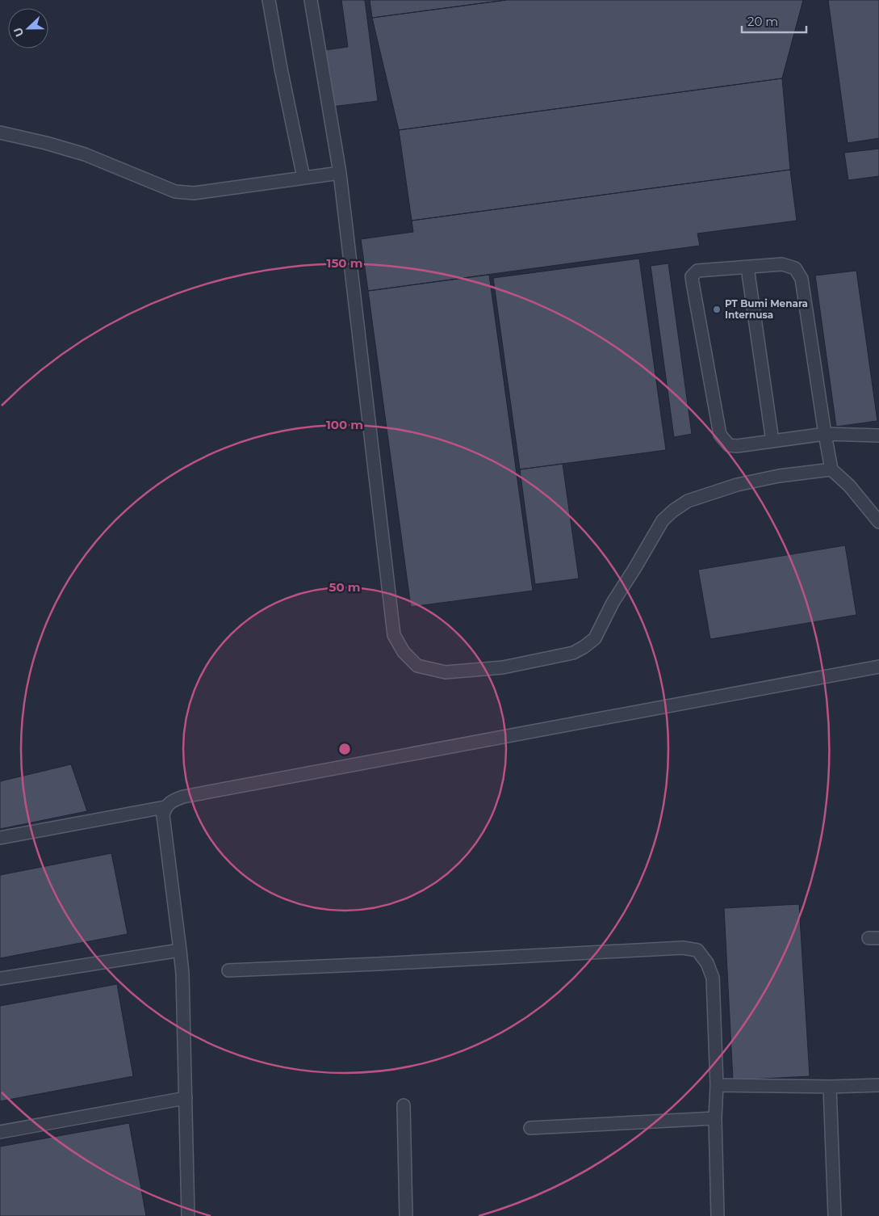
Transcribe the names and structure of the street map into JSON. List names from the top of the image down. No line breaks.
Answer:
{"places":["PT Bumi Menara Internusa"],"scale_bar":"20 m","north":"left","rings":["150 m","100 m","50 m"]}
